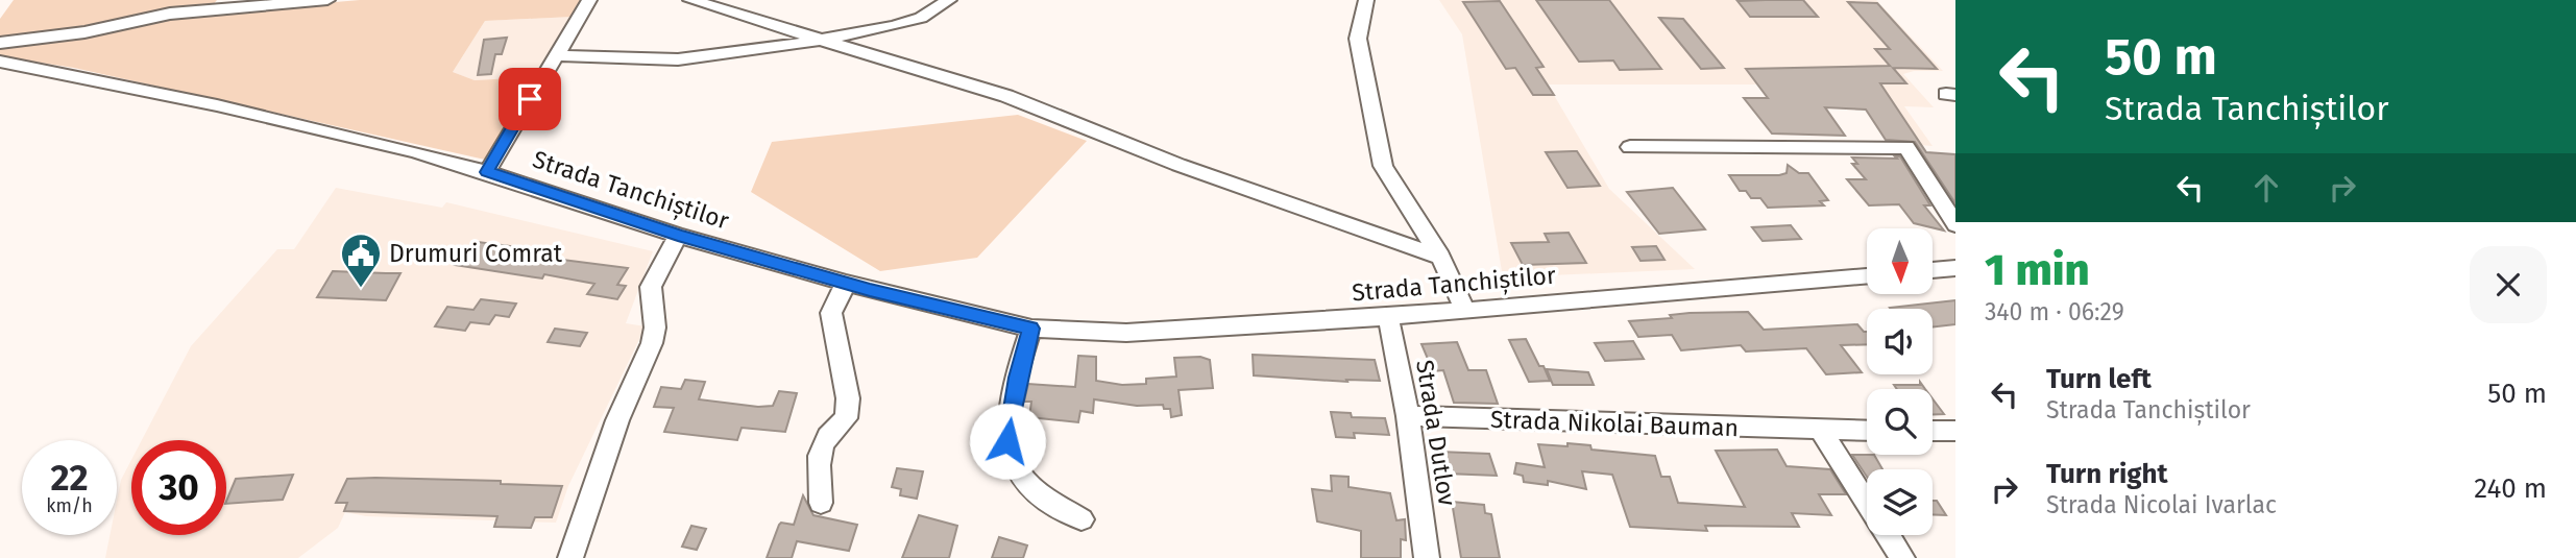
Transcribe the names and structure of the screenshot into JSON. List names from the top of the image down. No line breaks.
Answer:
{"streets":{"street":["Strada Tanchiștilor","Strada Nikolai Bauman","Strada Dutlov"]},"crossings":[["Strada Tanchiștilor","Strada Dutlov"],["Strada Nikolai Bauman","Strada Dutlov"]],"places":{"public building":["Drumuri Comrat"]},"north":"bottom","page":{"turn":["50 m","Strada Tanchiștilor"],"heading":["1 min","340 m · 06:29"],"list":[{"name":"Turn left","note":"Strada Tanchiștilor","value":"50 m"},{"name":"Turn right","note":"Strada Nicolai Ivarlac","value":"240 m"}],"speed":"22 km/h","limit":"30"}}
